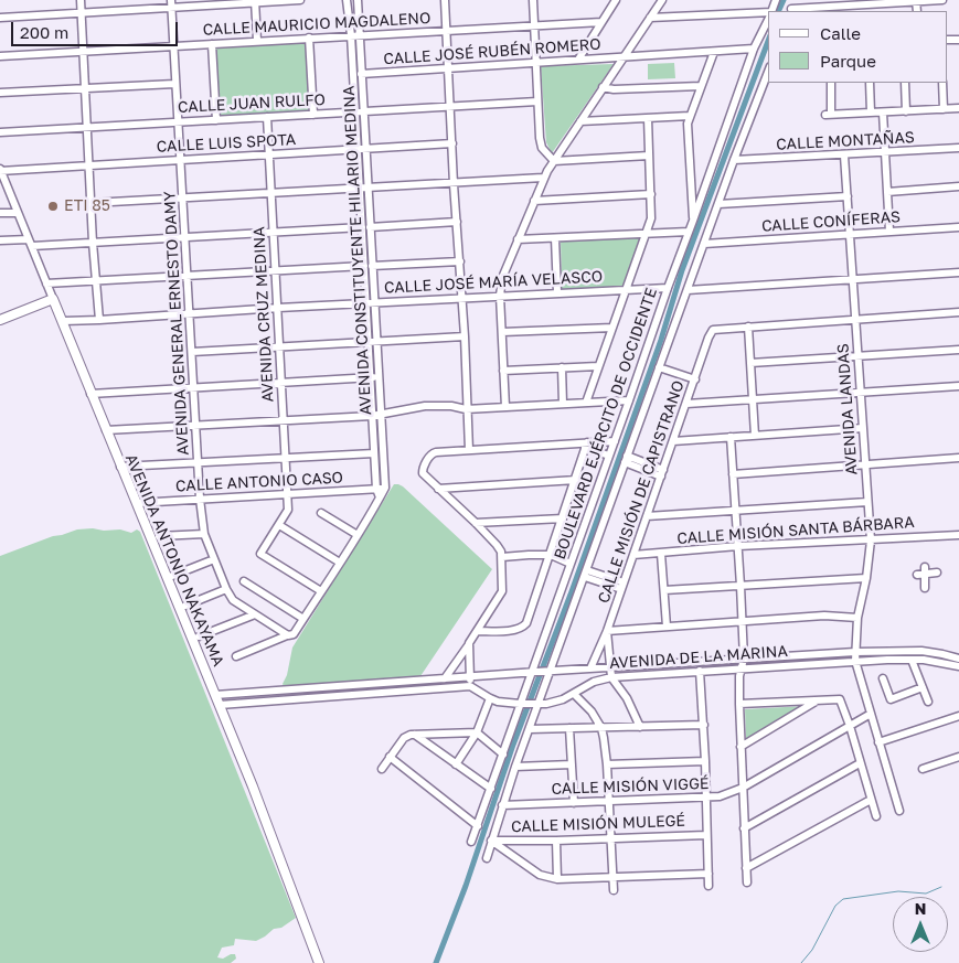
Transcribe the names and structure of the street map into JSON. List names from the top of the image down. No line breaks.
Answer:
{"streets":{"main road":["AVENIDA ANTONIO NAKAYAMA"],"street":["CALLE MAURICIO MAGDALENO","CALLE JOSÉ RUBÉN ROMERO","CALLE JUAN RULFO","CALLE MONTAÑAS","CALLE LUIS SPOTA","CALLE CONÍFERAS","AVENIDA CONSTITUYENTE HILARIO MEDINA","CALLE JOSÉ MARÍA VELASCO","AVENIDA CRUZ MEDINA","AVENIDA GENERAL ERNESTO DAMY","AVENIDA LANDAS","BOULEVARD EJÉRCITO DE OCCIDENTE","CALLE ANTONIO CASO","CALLE MISIÓN DE CAPISTRANO","CALLE MISIÓN SANTA BÁRBARA","AVENIDA DE LA MARINA","CALLE MISIÓN VIGGÉ","CALLE MISIÓN MULEGÉ"]},"crossings":[["CALLE MAURICIO MAGDALENO","AVENIDA CONSTITUYENTE HILARIO MEDINA"],["CALLE MAURICIO MAGDALENO","AVENIDA GENERAL ERNESTO DAMY"],["CALLE JOSÉ RUBÉN ROMERO","AVENIDA CONSTITUYENTE HILARIO MEDINA"],["CALLE JOSÉ RUBÉN ROMERO","BOULEVARD EJÉRCITO DE OCCIDENTE"],["CALLE JUAN RULFO","AVENIDA CONSTITUYENTE HILARIO MEDINA"],["CALLE JUAN RULFO","AVENIDA CRUZ MEDINA"],["CALLE JUAN RULFO","AVENIDA GENERAL ERNESTO DAMY"],["CALLE MONTAÑAS","AVENIDA LANDAS"],["CALLE MONTAÑAS","BOULEVARD EJÉRCITO DE OCCIDENTE"],["CALLE LUIS SPOTA","AVENIDA CONSTITUYENTE HILARIO MEDINA"],["CALLE LUIS SPOTA","AVENIDA CRUZ MEDINA"],["CALLE LUIS SPOTA","AVENIDA GENERAL ERNESTO DAMY"],["CALLE LUIS SPOTA","AVENIDA ANTONIO NAKAYAMA"],["CALLE CONÍFERAS","AVENIDA LANDAS"],["CALLE CONÍFERAS","BOULEVARD EJÉRCITO DE OCCIDENTE"],["AVENIDA CONSTITUYENTE HILARIO MEDINA","CALLE JOSÉ MARÍA VELASCO"],["AVENIDA CONSTITUYENTE HILARIO MEDINA","CALLE ANTONIO CASO"],["CALLE JOSÉ MARÍA VELASCO","AVENIDA CRUZ MEDINA"],["CALLE JOSÉ MARÍA VELASCO","AVENIDA GENERAL ERNESTO DAMY"],["CALLE JOSÉ MARÍA VELASCO","AVENIDA ANTONIO NAKAYAMA"],["AVENIDA CRUZ MEDINA","CALLE ANTONIO CASO"],["AVENIDA GENERAL ERNESTO DAMY","CALLE ANTONIO CASO"],["AVENIDA LANDAS","CALLE MISIÓN SANTA BÁRBARA"],["AVENIDA LANDAS","AVENIDA DE LA MARINA"],["AVENIDA LANDAS","CALLE MISIÓN VIGGÉ"],["BOULEVARD EJÉRCITO DE OCCIDENTE","AVENIDA DE LA MARINA"],["BOULEVARD EJÉRCITO DE OCCIDENTE","CALLE MISIÓN VIGGÉ"],["BOULEVARD EJÉRCITO DE OCCIDENTE","CALLE MISIÓN MULEGÉ"],["CALLE ANTONIO CASO","AVENIDA ANTONIO NAKAYAMA"],["CALLE MISIÓN DE CAPISTRANO","CALLE MISIÓN SANTA BÁRBARA"],["CALLE MISIÓN DE CAPISTRANO","AVENIDA DE LA MARINA"],["AVENIDA ANTONIO NAKAYAMA","AVENIDA DE LA MARINA"]],"places":["ETI 85"],"legend":["Calle","Parque"],"scale_bar":"200 m","north":"top"}
